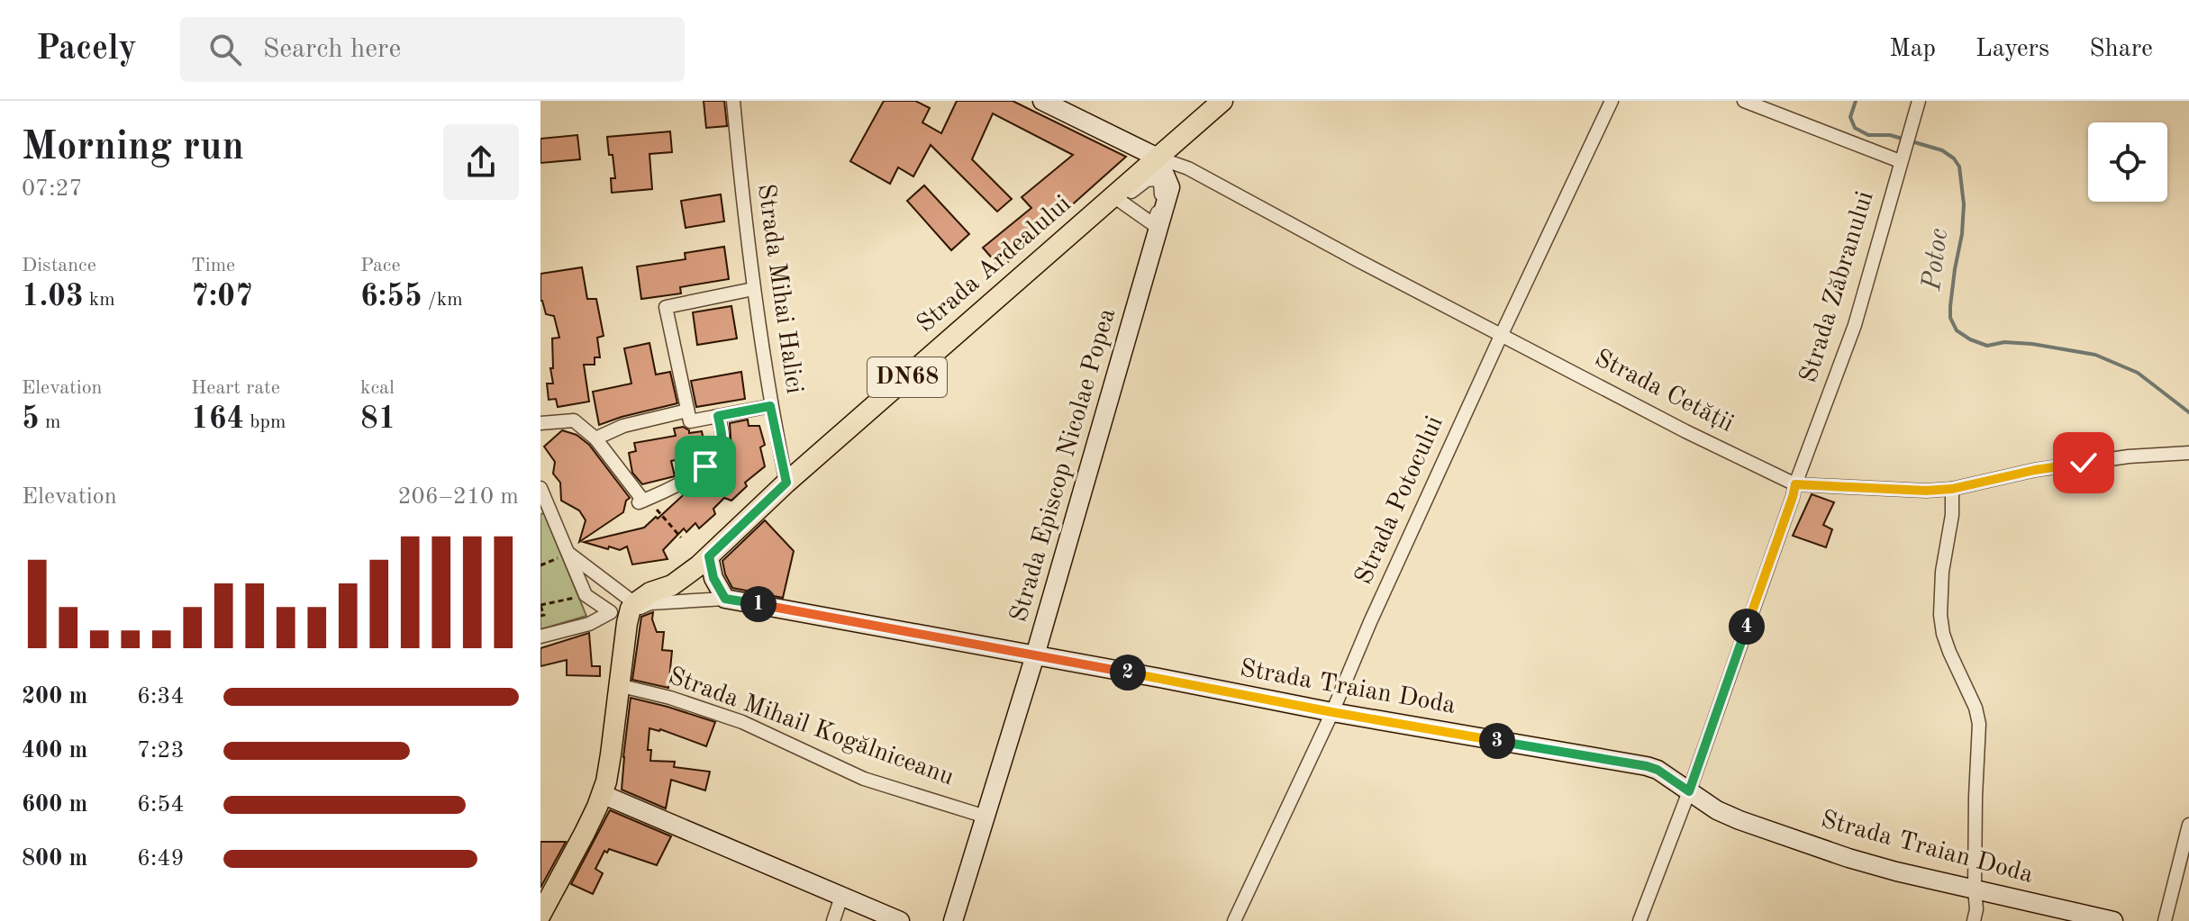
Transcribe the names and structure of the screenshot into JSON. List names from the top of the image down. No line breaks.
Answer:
{"streets":{"main road":["Strada Ardealului","DN68"],"street":["Strada Zăbranului","Strada Mihai Halici","Strada Cetății","Strada Episcop Nicolae Popea","Strada Potocului","Strada Traian Doda","Strada Mihail Kogălniceanu"]},"crossings":[["Strada Ardealului","Strada Mihai Halici"],["Strada Ardealului","Strada Cetății"],["Strada Ardealului","Strada Episcop Nicolae Popea"],["Strada Zăbranului","Strada Cetății"],["Strada Zăbranului","Strada Traian Doda"],["Strada Cetății","Strada Episcop Nicolae Popea"],["Strada Cetății","Strada Potocului"],["Strada Episcop Nicolae Popea","Strada Traian Doda"],["Strada Episcop Nicolae Popea","Strada Mihail Kogălniceanu"],["Strada Potocului","Strada Traian Doda"]],"water":["Potoc"],"page":{"header":"Pacely","search":"Search here","nav":["Map","Layers","Share"],"heading":["Morning run","07:27"],"stats":[["Distance","1.03 km"],["Time","7:07"],["Pace","6:55 /km"],["Elevation","5 m"],["Heart rate","164 bpm"],["kcal","81"]],"chart":["Elevation","206–210 m"],"pins":["1","4","2","3"],"list":[{"name":"200 m","note":"6:34"},{"name":"400 m","note":"7:23"},{"name":"600 m","note":"6:54"},{"name":"800 m","note":"6:49"}]}}
